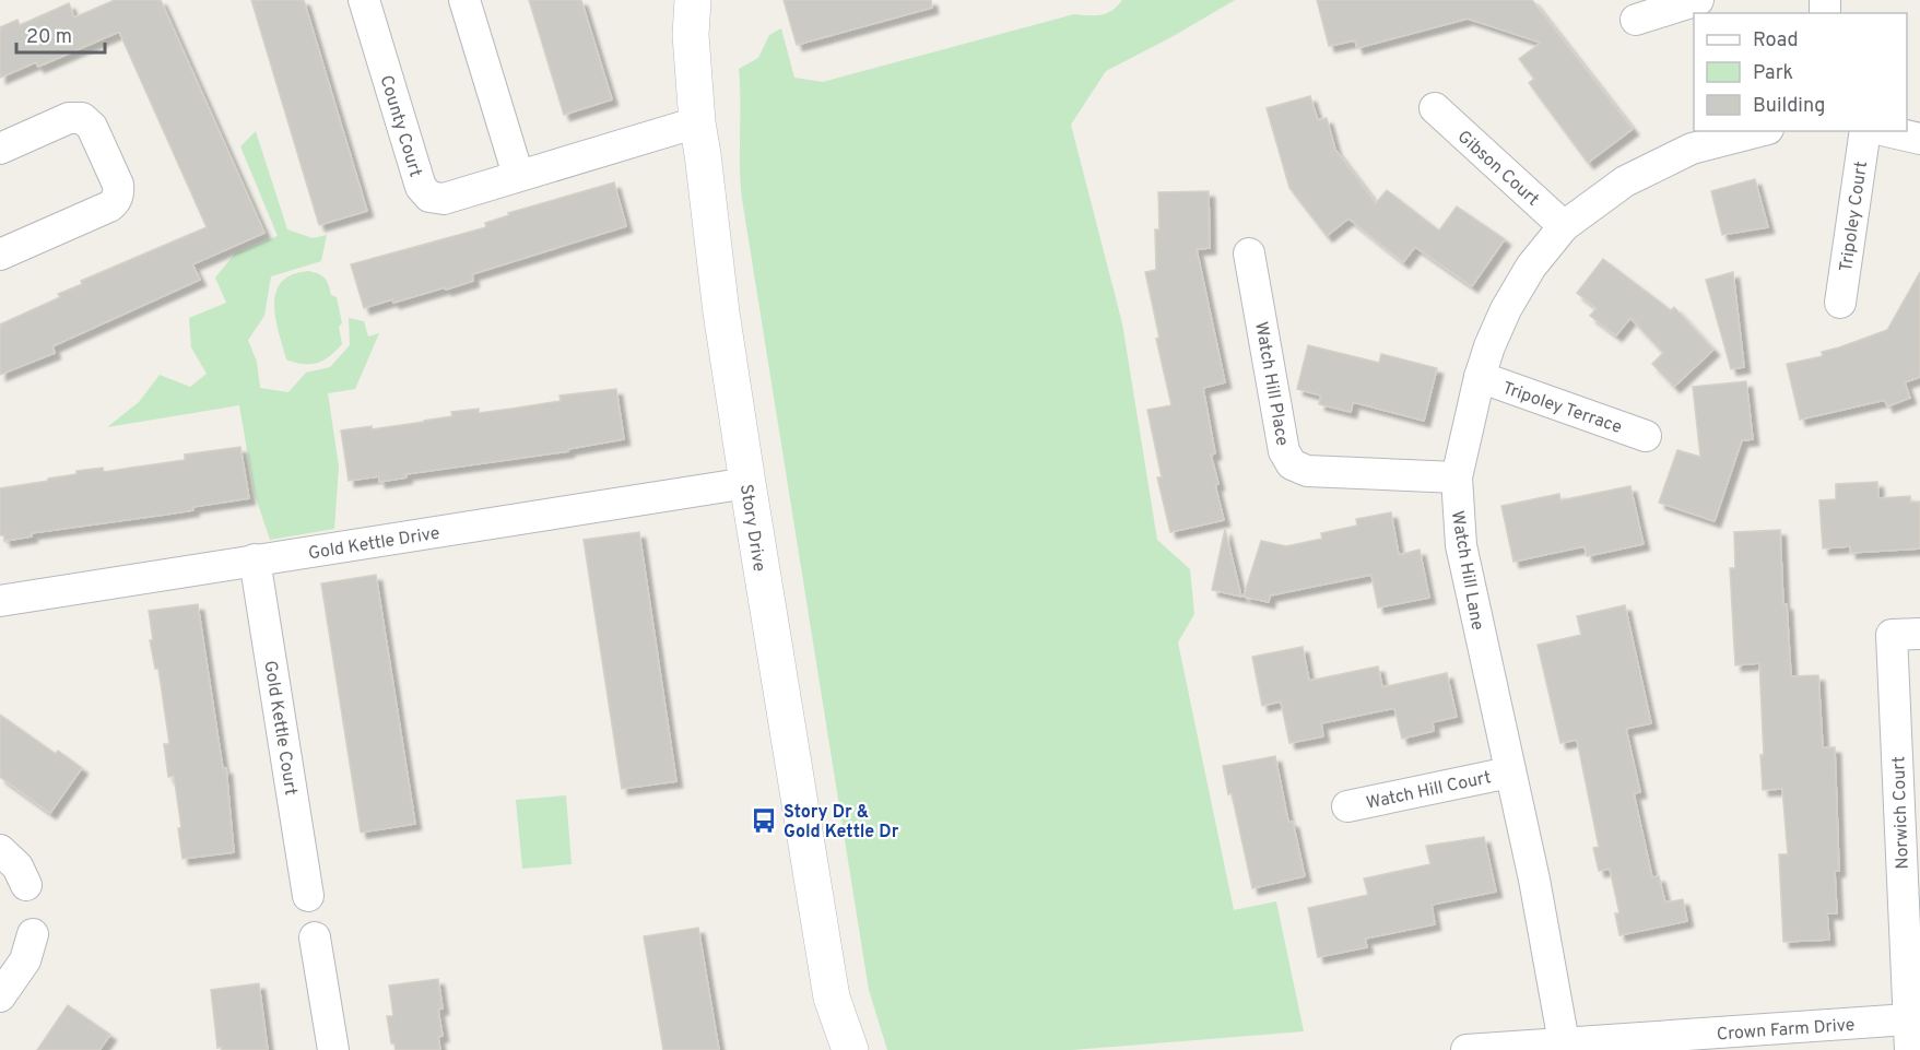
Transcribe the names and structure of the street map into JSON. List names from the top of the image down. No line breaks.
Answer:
{"streets":{"street":["County Court","Gibson Court","Tripoley Court","Watch Hill Place","Tripoley Terrace","Story Drive","Gold Kettle Drive","Watch Hill Lane","Gold Kettle Court","Watch Hill Court","Norwich Court","Crown Farm Drive"]},"crossings":[["County Court","Story Drive"],["Gibson Court","Watch Hill Lane"],["Watch Hill Place","Watch Hill Lane"],["Tripoley Terrace","Watch Hill Lane"],["Story Drive","Gold Kettle Drive"],["Gold Kettle Drive","Gold Kettle Court"],["Watch Hill Lane","Watch Hill Court"],["Watch Hill Lane","Crown Farm Drive"],["Norwich Court","Crown Farm Drive"]],"places":{"bus stop":["Story Dr & Gold Kettle Dr"]},"legend":["Road","Park","Building"],"scale_bar":"20 m"}
